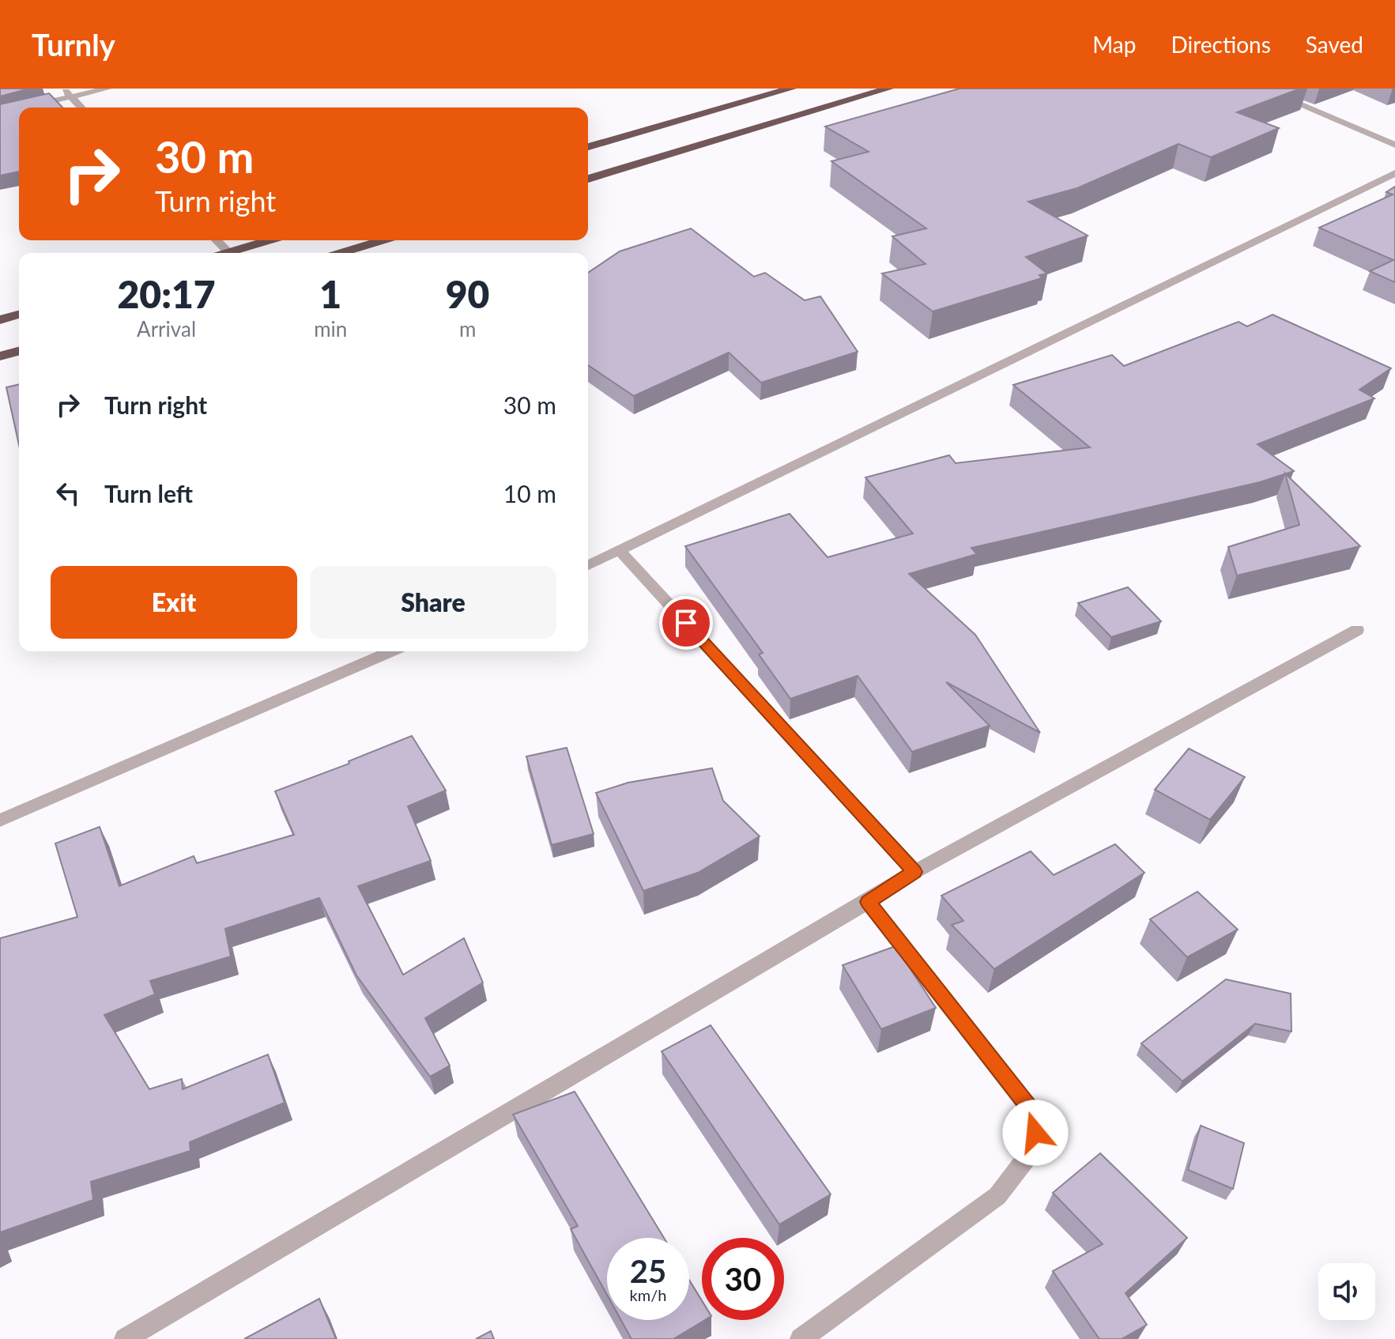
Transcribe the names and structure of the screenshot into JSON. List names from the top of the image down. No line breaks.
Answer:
{"page":{"header":"Turnly","nav":["Map","Directions","Saved"],"turn":["30 m","Turn right"],"eta":["20:17","Arrival","1","min","90","m"],"list":[{"name":"Turn right","value":"30 m"},{"name":"Turn left","value":"10 m"}],"buttons":["Exit","Share"],"speed":"25 km/h","limit":"30"}}
